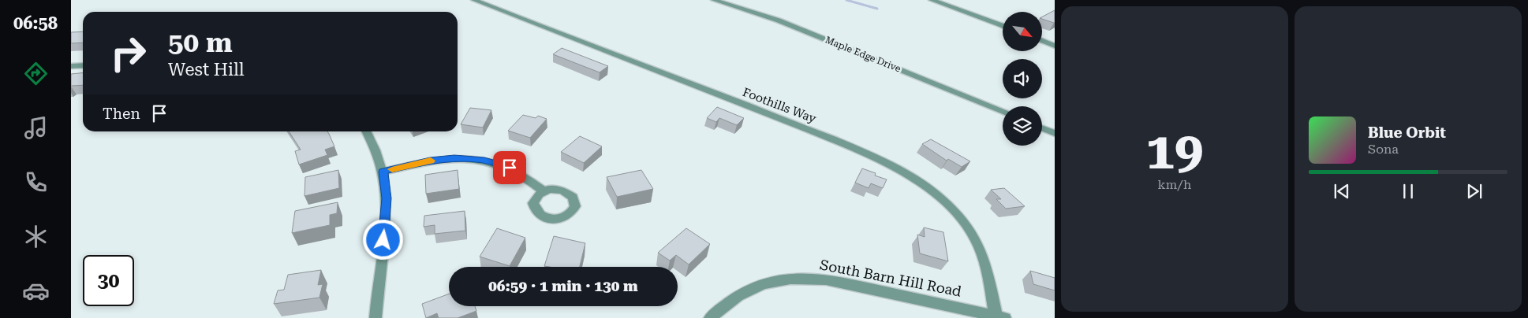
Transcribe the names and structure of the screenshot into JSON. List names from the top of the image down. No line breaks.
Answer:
{"streets":{"street":["Maple Edge Drive","Foothills Way","South Barn Hill Road"]},"crossings":[["Foothills Way","South Barn Hill Road"]],"north":"bottom right","page":{"tabs":"06:58","tile":["19","km/h"],"turn":["50 m","West Hill"],"then":"Then","song":["Blue Orbit","Sona"],"limit":"30","trip":"06:59 · 1 min · 130 m"}}
